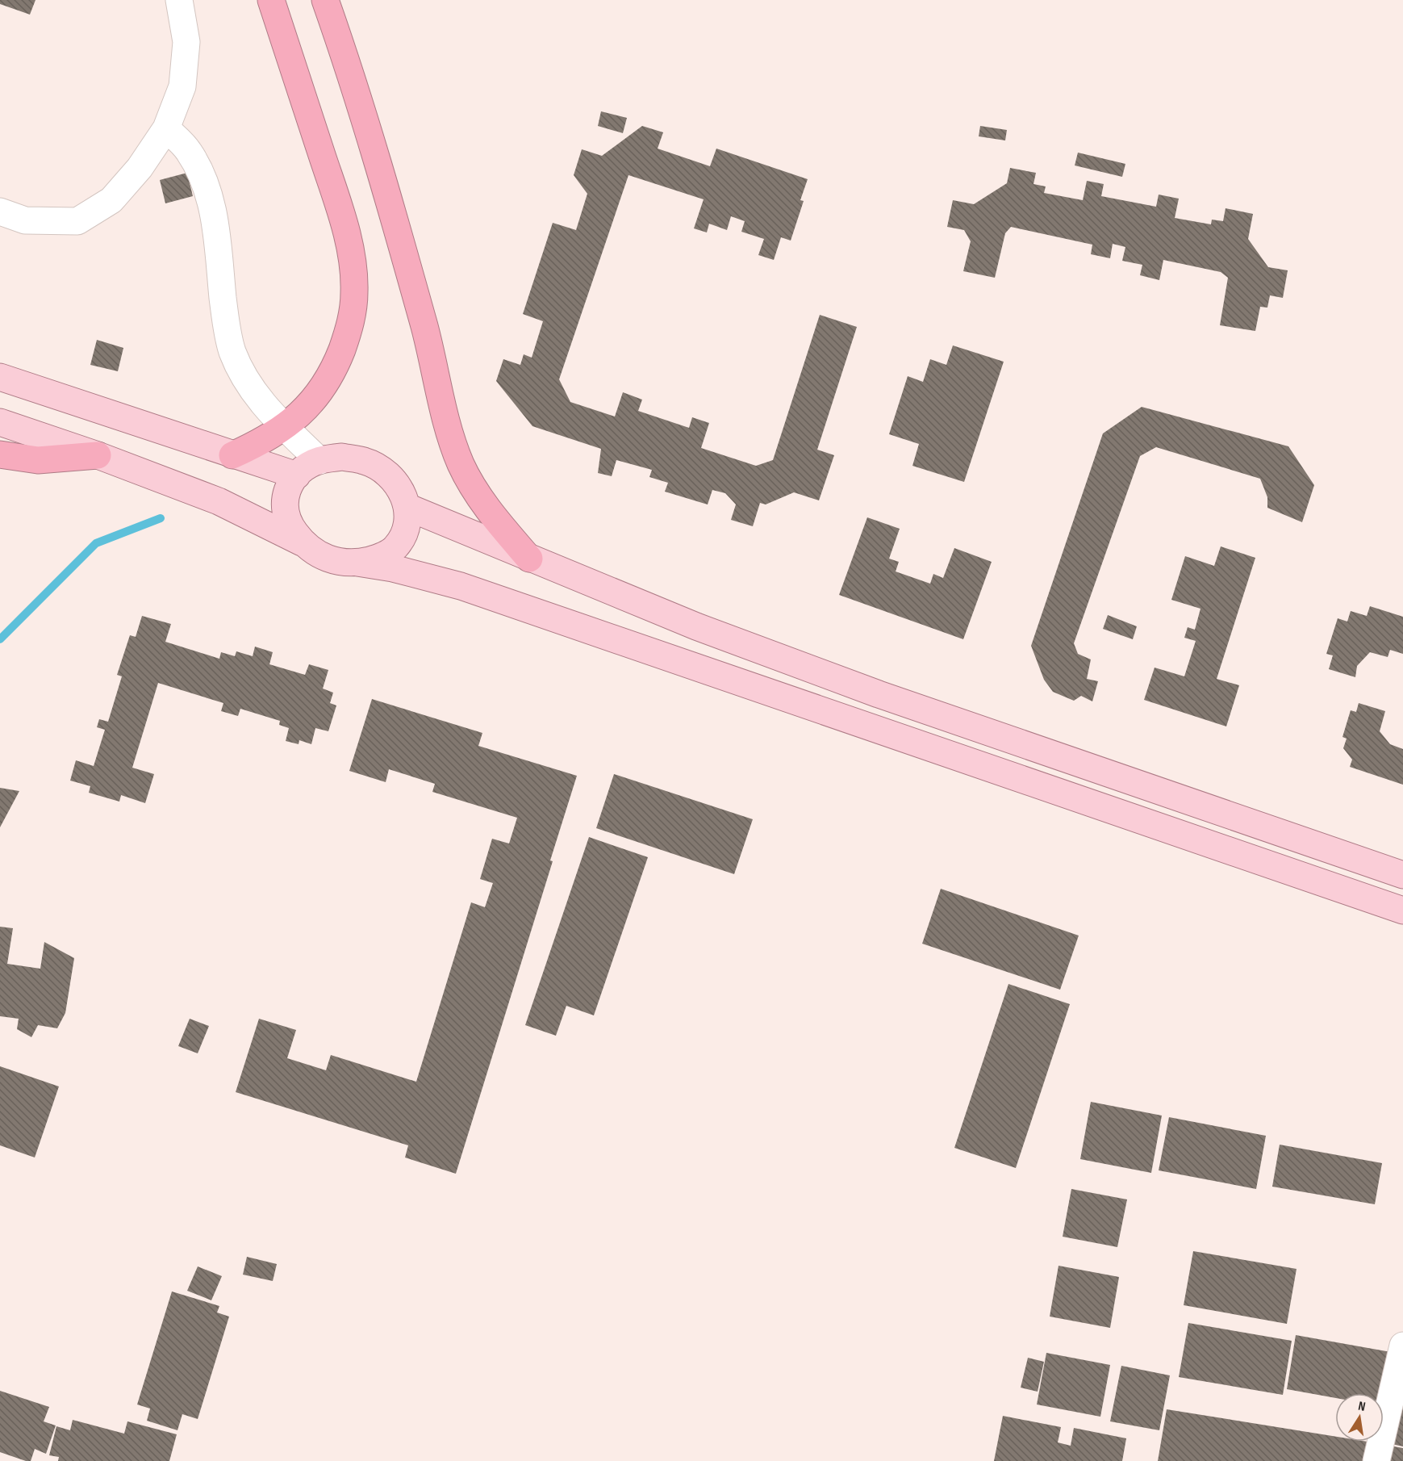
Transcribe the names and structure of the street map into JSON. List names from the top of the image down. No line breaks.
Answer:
{"north":"top"}
